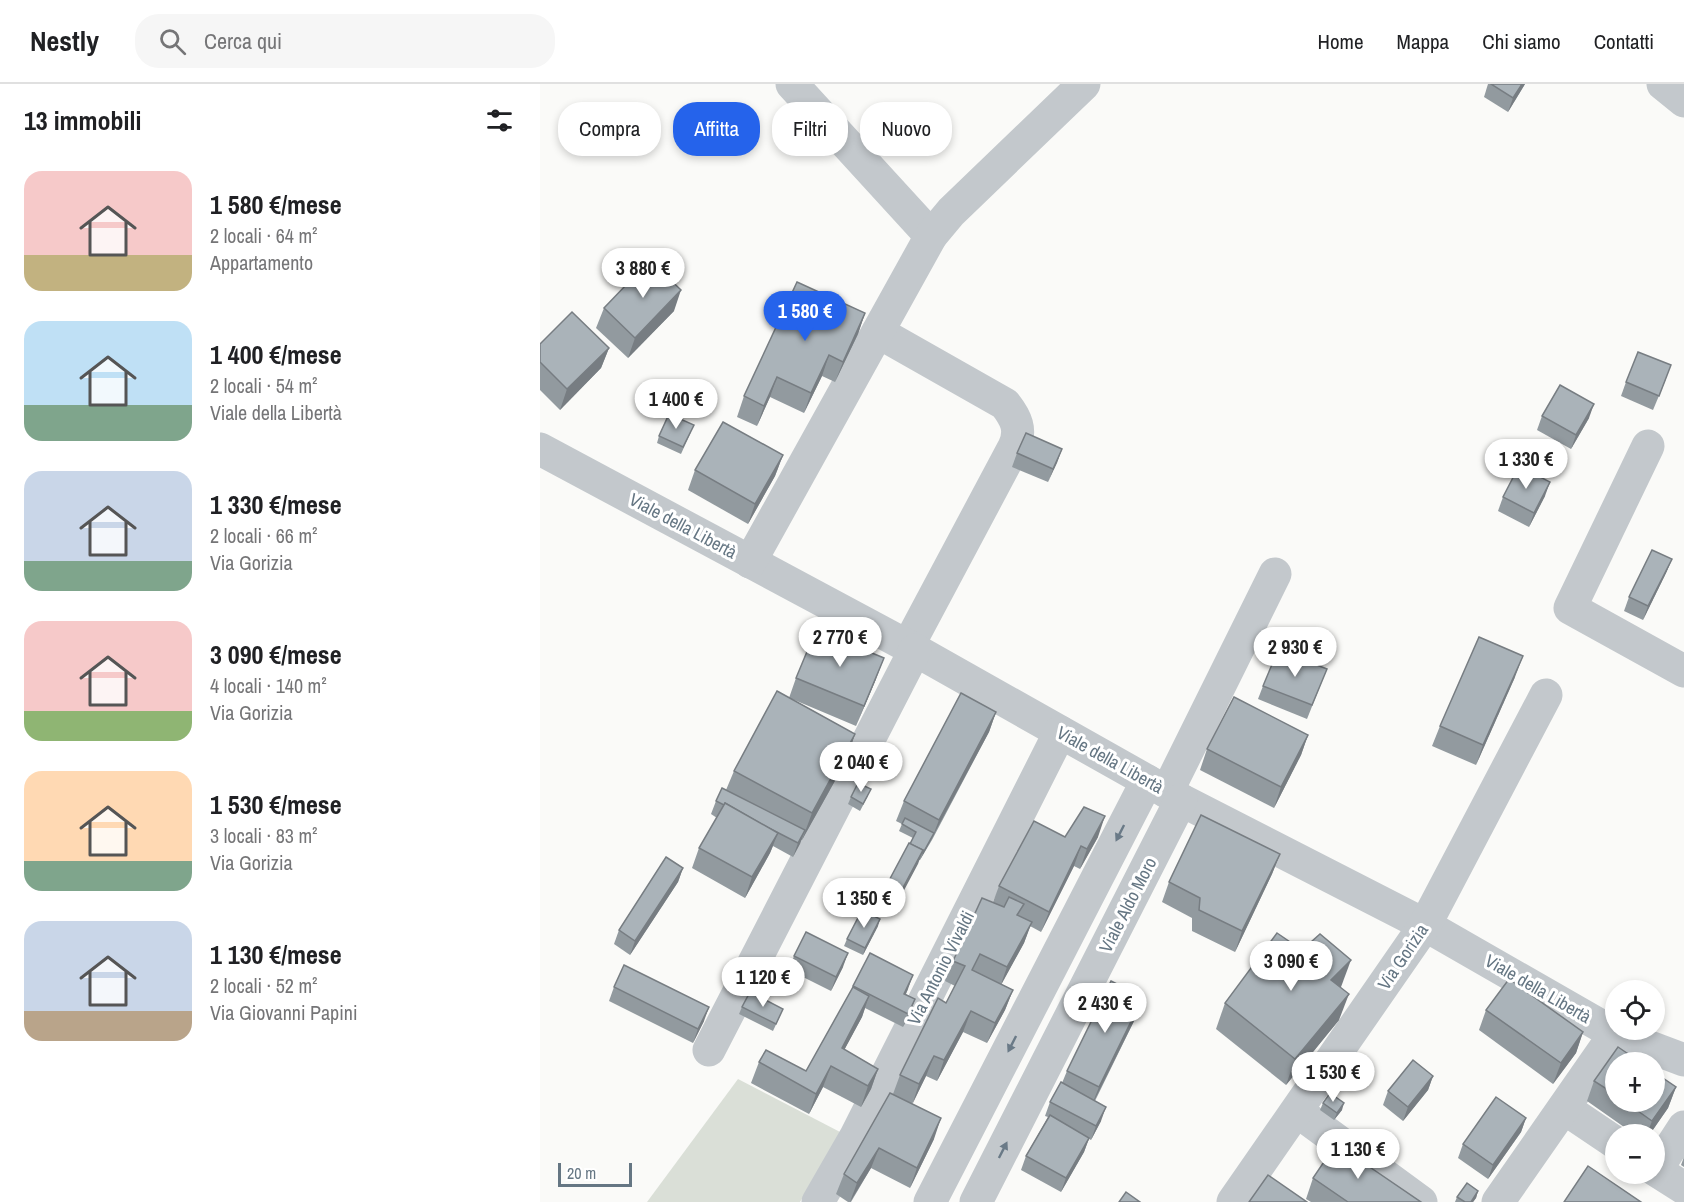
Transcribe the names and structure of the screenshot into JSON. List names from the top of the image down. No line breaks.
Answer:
{"streets":{"street":["Viale della Libertà","Viale Aldo Moro","Via Gorizia","Via Antonio Vivaldi"]},"crossings":[["Viale della Libertà","Viale Aldo Moro"],["Viale della Libertà","Via Gorizia"],["Viale della Libertà","Via Antonio Vivaldi"]],"scale_bar":"20 m","page":{"header":"Nestly","search":"Cerca qui","nav":["Home","Mappa","Chi siamo","Contatti"],"heading":"13 immobili","chip":["Compra","Affitta","Filtri","Nuovo"],"list":[{"name":"1 580 €/mese","note":"2 locali · 64 m² · Appartamento"},{"name":"1 400 €/mese","note":"2 locali · 54 m² · Viale della Libertà"},{"name":"1 330 €/mese","note":"2 locali · 66 m² · Via Gorizia"},{"name":"3 090 €/mese","note":"4 locali · 140 m² · Via Gorizia"},{"name":"1 530 €/mese","note":"3 locali · 83 m² · Via Gorizia"},{"name":"1 130 €/mese","note":"2 locali · 52 m² · Via Giovanni Papini"}],"price":["3 880 €","1 580 €","1 400 €","1 330 €","2 770 €","2 930 €","2 040 €","1 350 €","3 090 €","1 120 €","2 430 €","1 530 €","1 130 €"],"map_buttons":["+","−"],"scale":"20 m"}}
